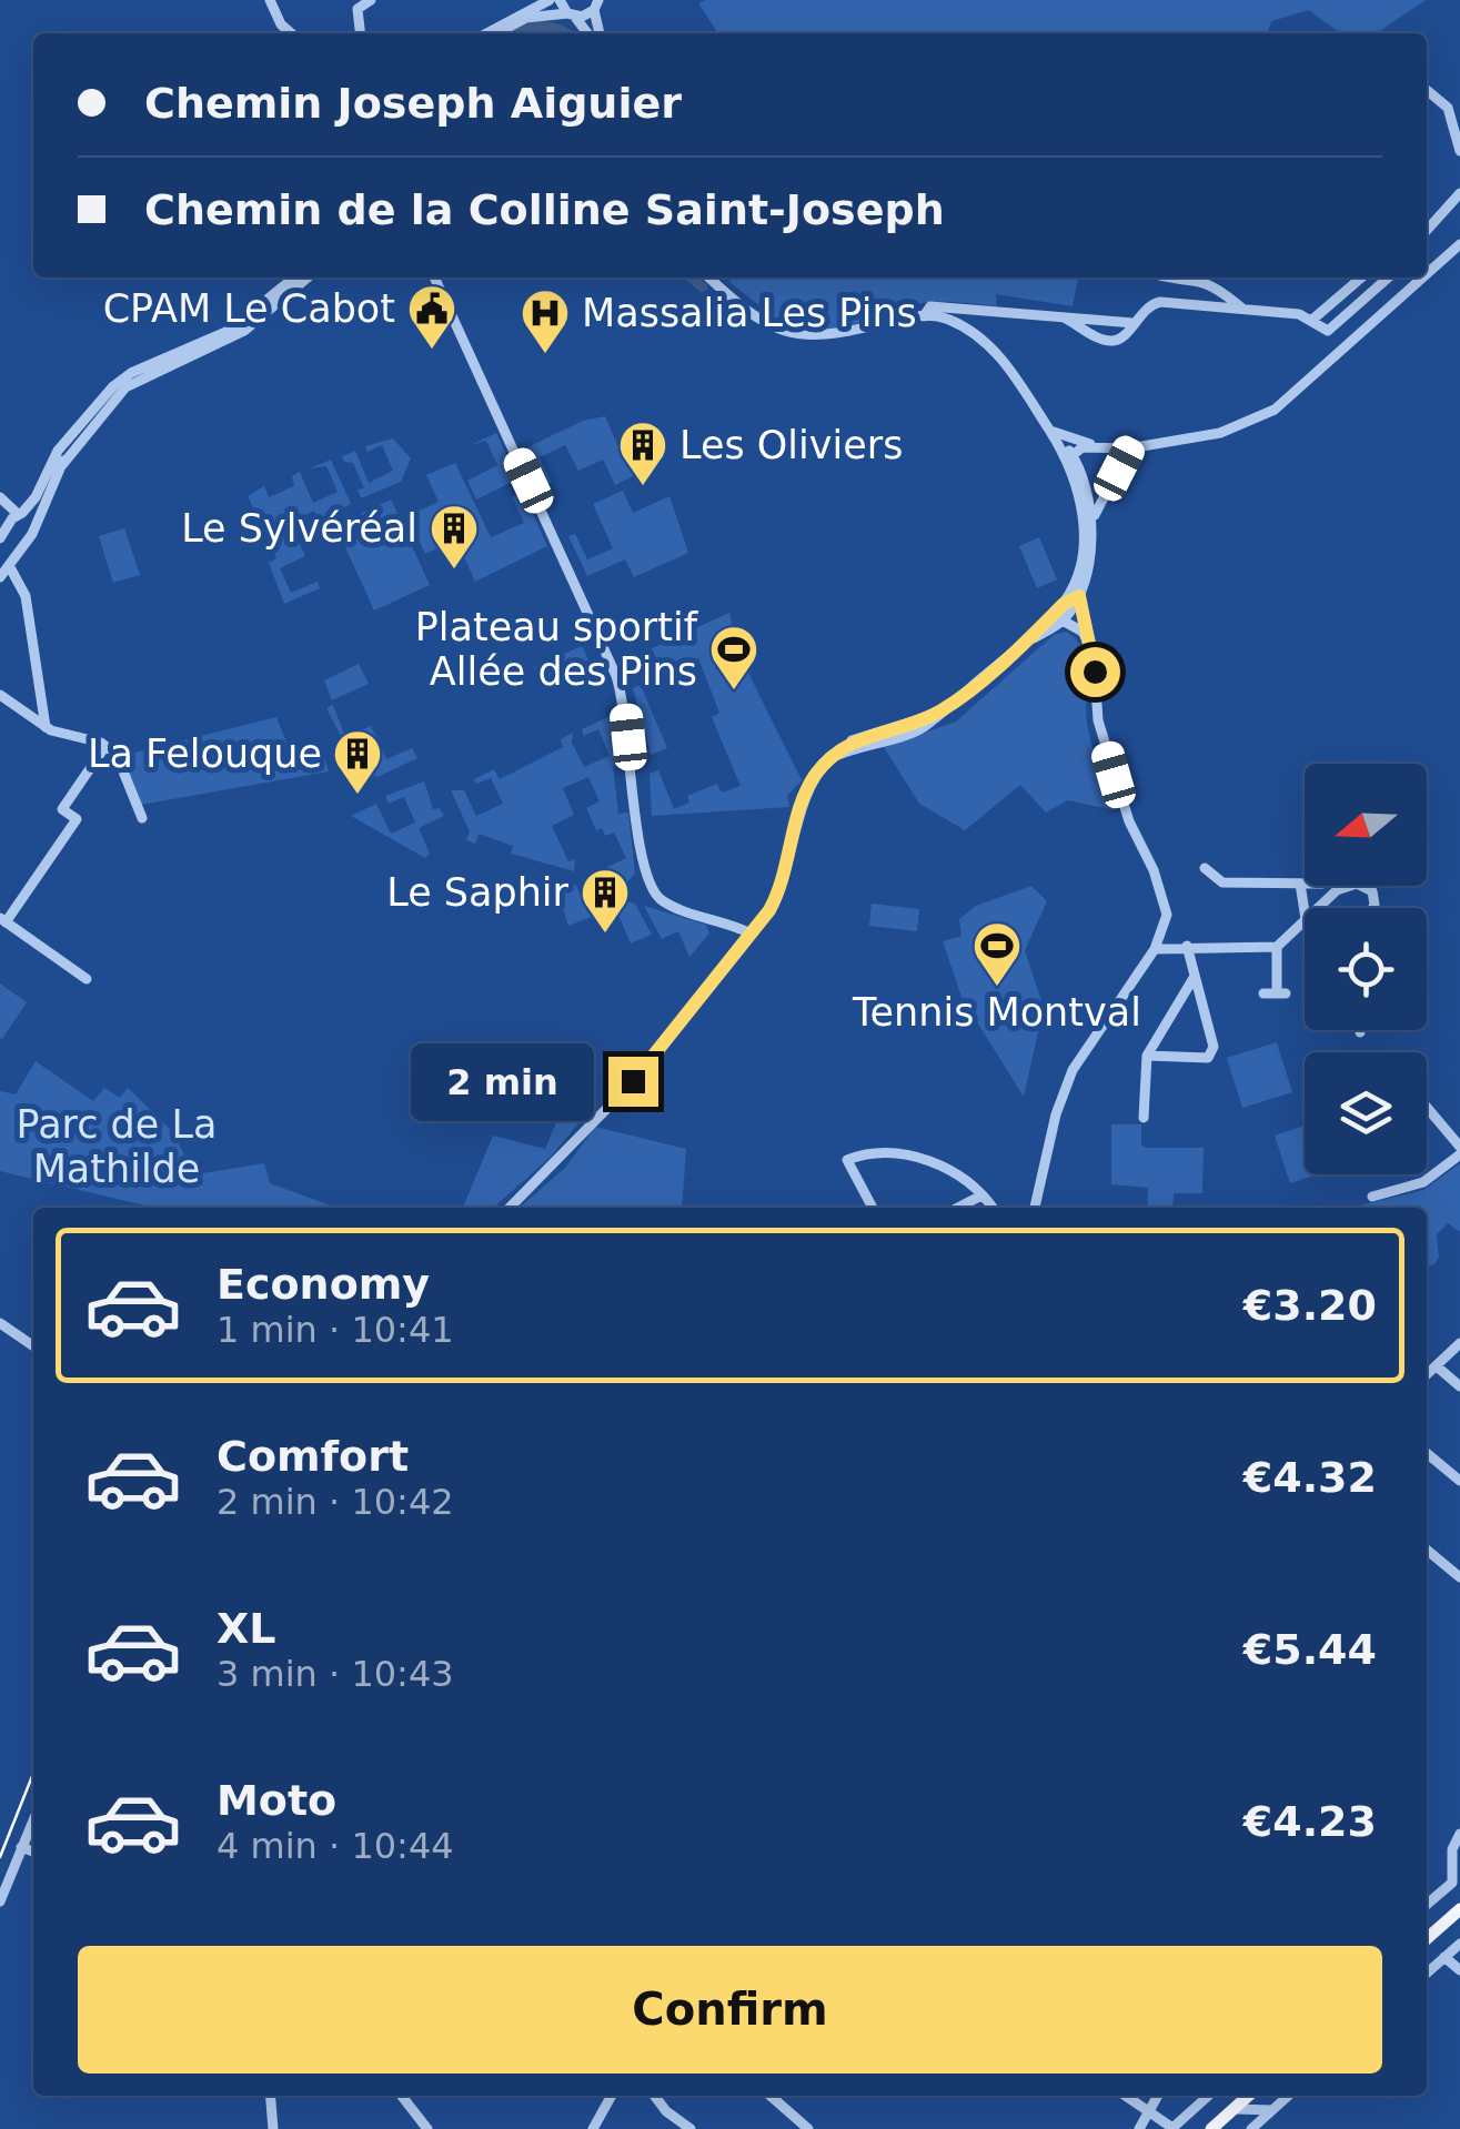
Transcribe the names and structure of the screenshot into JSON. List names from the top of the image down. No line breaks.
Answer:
{"parks":["Parc de La Mathilde"],"places":{"public building":["CPAM Le Cabot"],"hospital":["Massalia Les Pins"],"building":["Les Oliviers","Le Sylvéréal","La Felouque","Le Saphir"],"sports":["Plateau sportif Allée des Pins","Tennis Montval"]},"north":"left","page":{"banner":["Chemin Joseph Aiguier","Chemin de la Colline Saint-Joseph"],"bubble":"2 min","list":[{"name":"Economy","note":"1 min · 10:41","value":"€3.20"},{"name":"Comfort","note":"2 min · 10:42","value":"€4.32"},{"name":"XL","note":"3 min · 10:43","value":"€5.44"},{"name":"Moto","note":"4 min · 10:44","value":"€4.23"}],"buttons":"Confirm"}}
